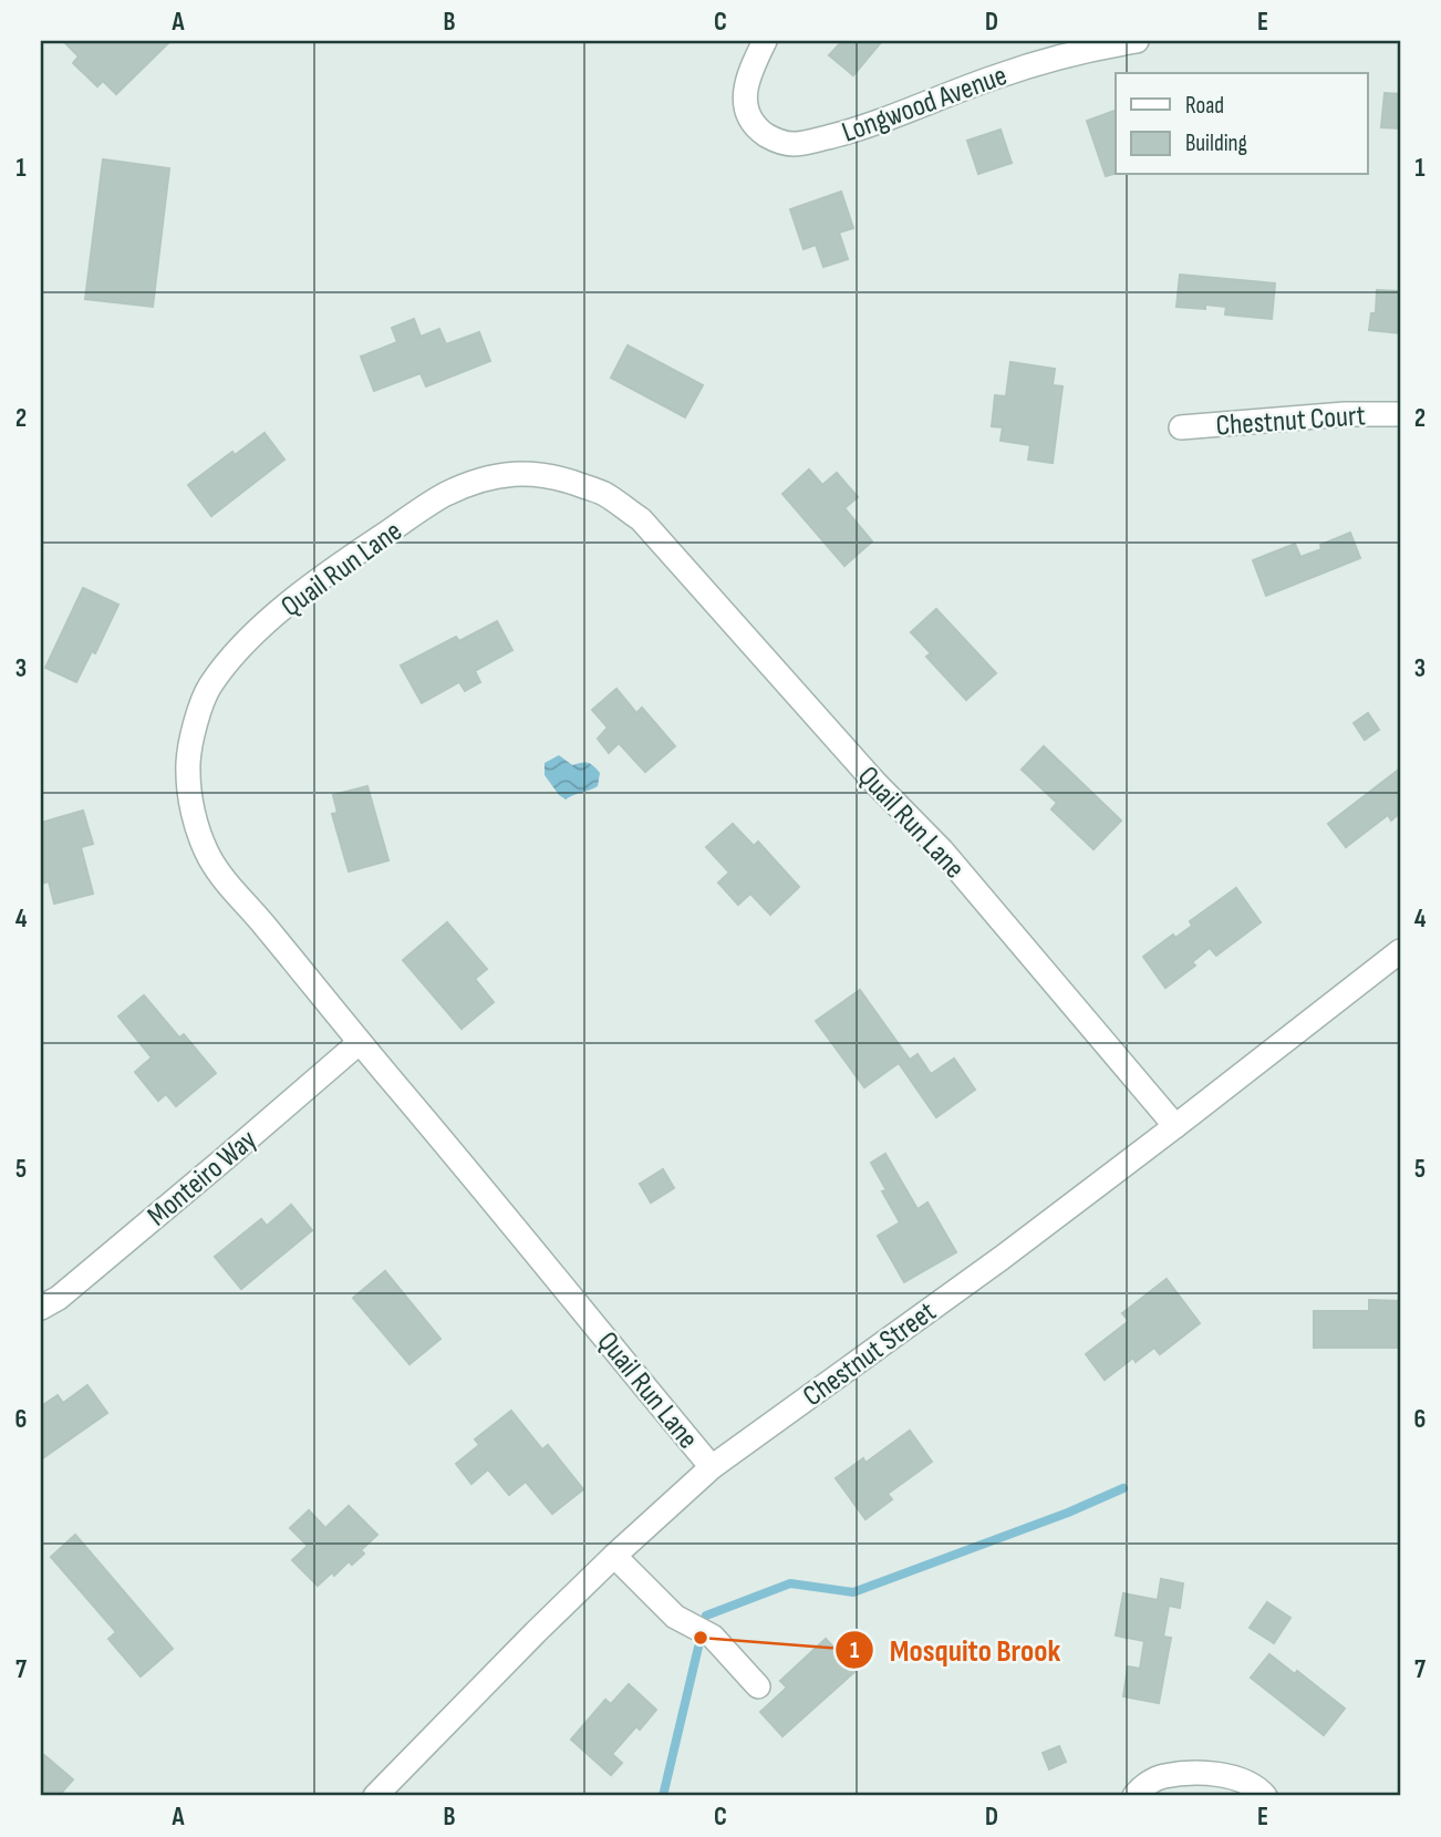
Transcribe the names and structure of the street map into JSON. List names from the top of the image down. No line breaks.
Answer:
{"streets":{"street":["Longwood Avenue","Chestnut Court","Quail Run Lane","Monteiro Way","Chestnut Street"]},"crossings":[["Quail Run Lane","Monteiro Way"],["Quail Run Lane","Chestnut Street"]],"places":["Mosquito Brook"],"legend":["Road","Building"],"grid":{"columns":["A","B","C","D","E"],"rows":["1","2","3","4","5","6","7"]}}
